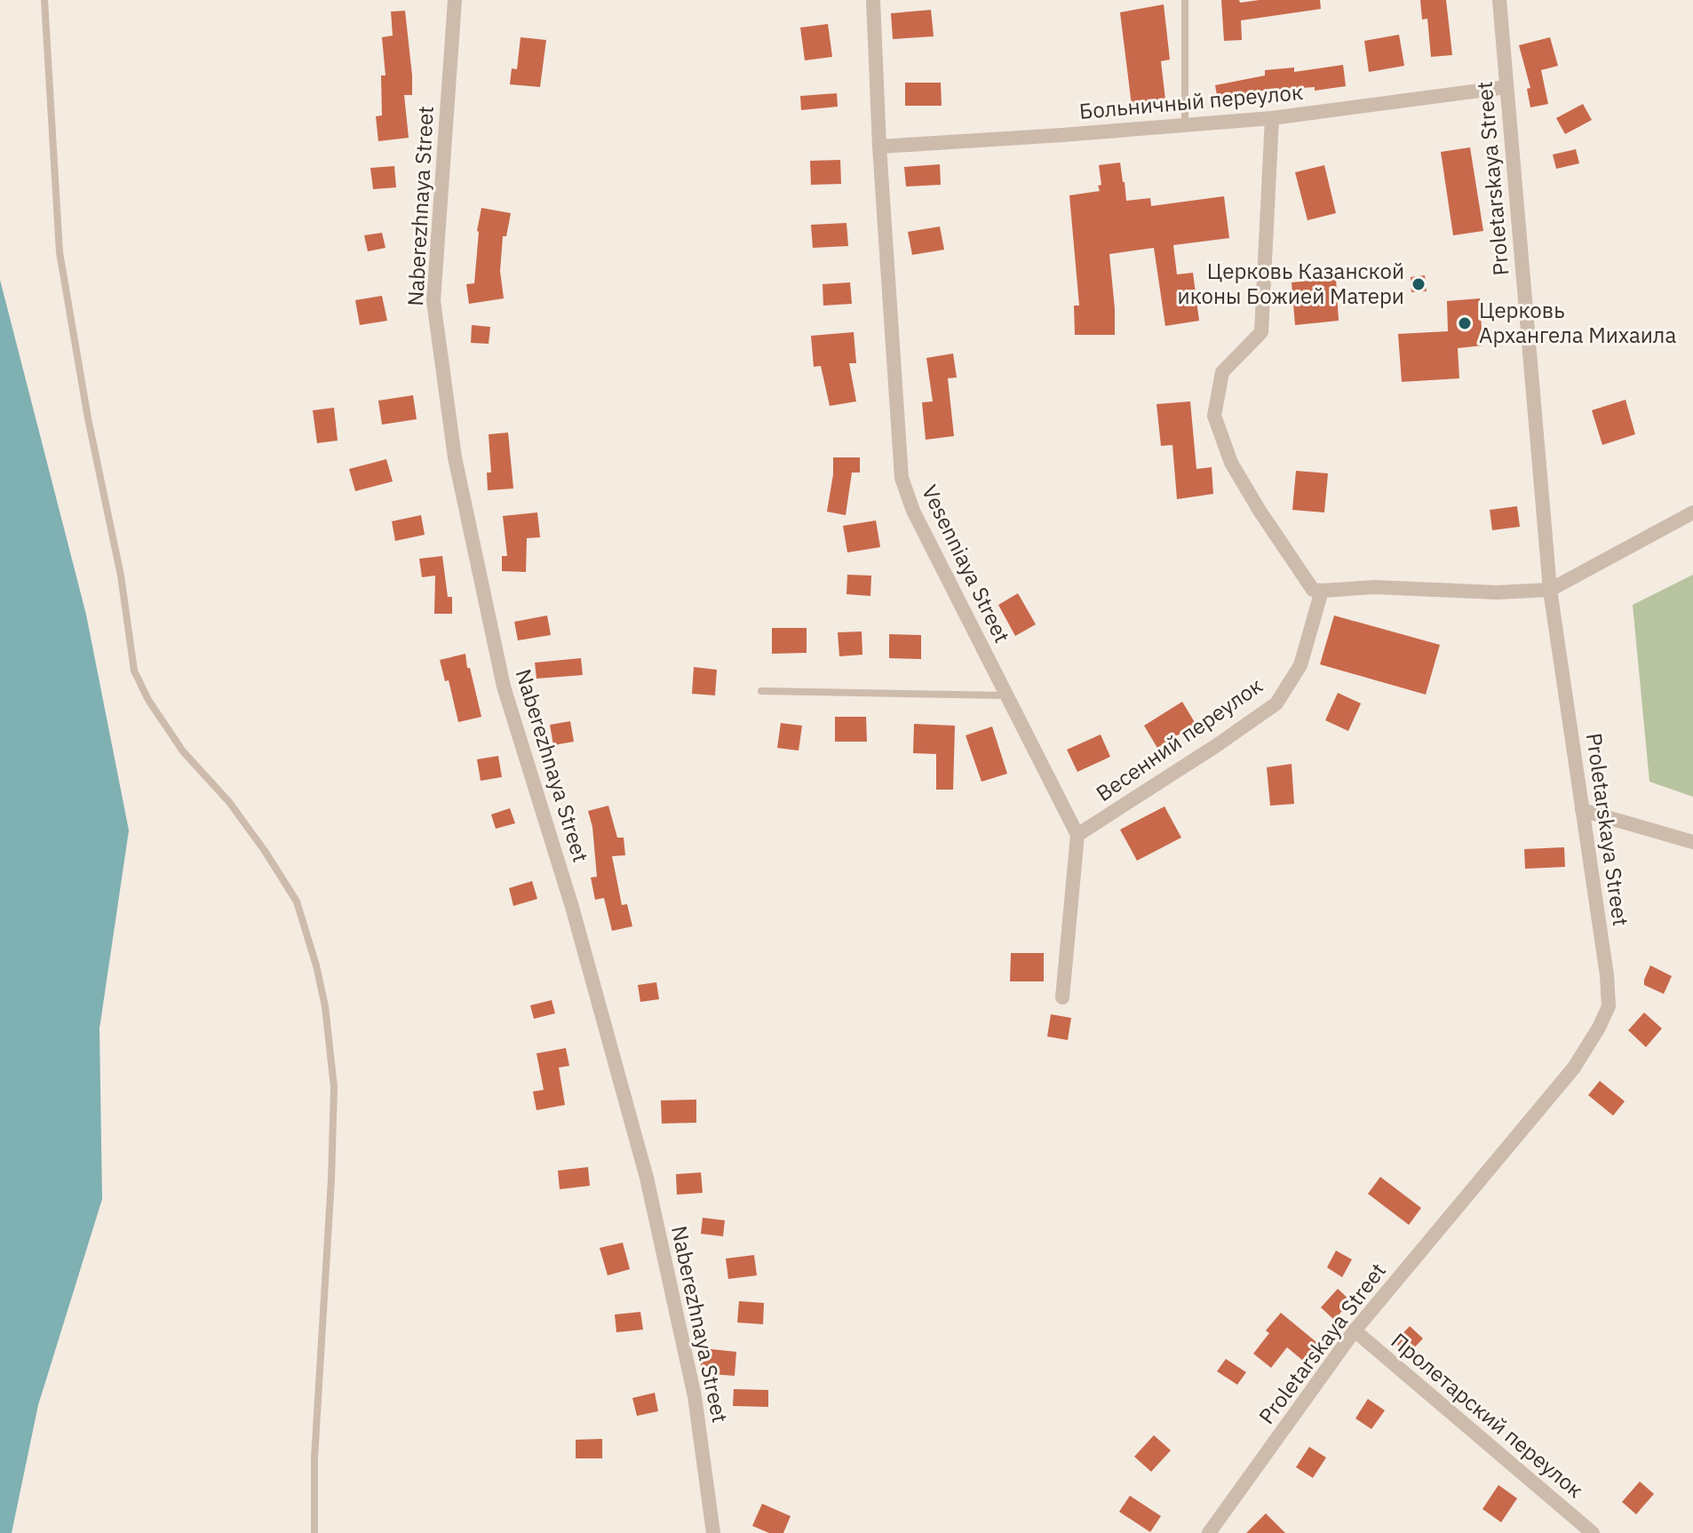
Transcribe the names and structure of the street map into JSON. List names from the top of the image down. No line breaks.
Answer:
{"streets":{"street":["Больничный переулок","Proletarskaya Street","Naberezhnaya Street","Vesenniaya Street","Весенний переулок","Пролетарский переулок"]},"crossings":[["Больничный переулок","Proletarskaya Street"],["Больничный переулок","Vesenniaya Street"],["Proletarskaya Street","Пролетарский переулок"],["Vesenniaya Street","Весенний переулок"]],"places":["Церковь Казанской иконы Божией Матери","Церковь Архангела Михаила"]}
